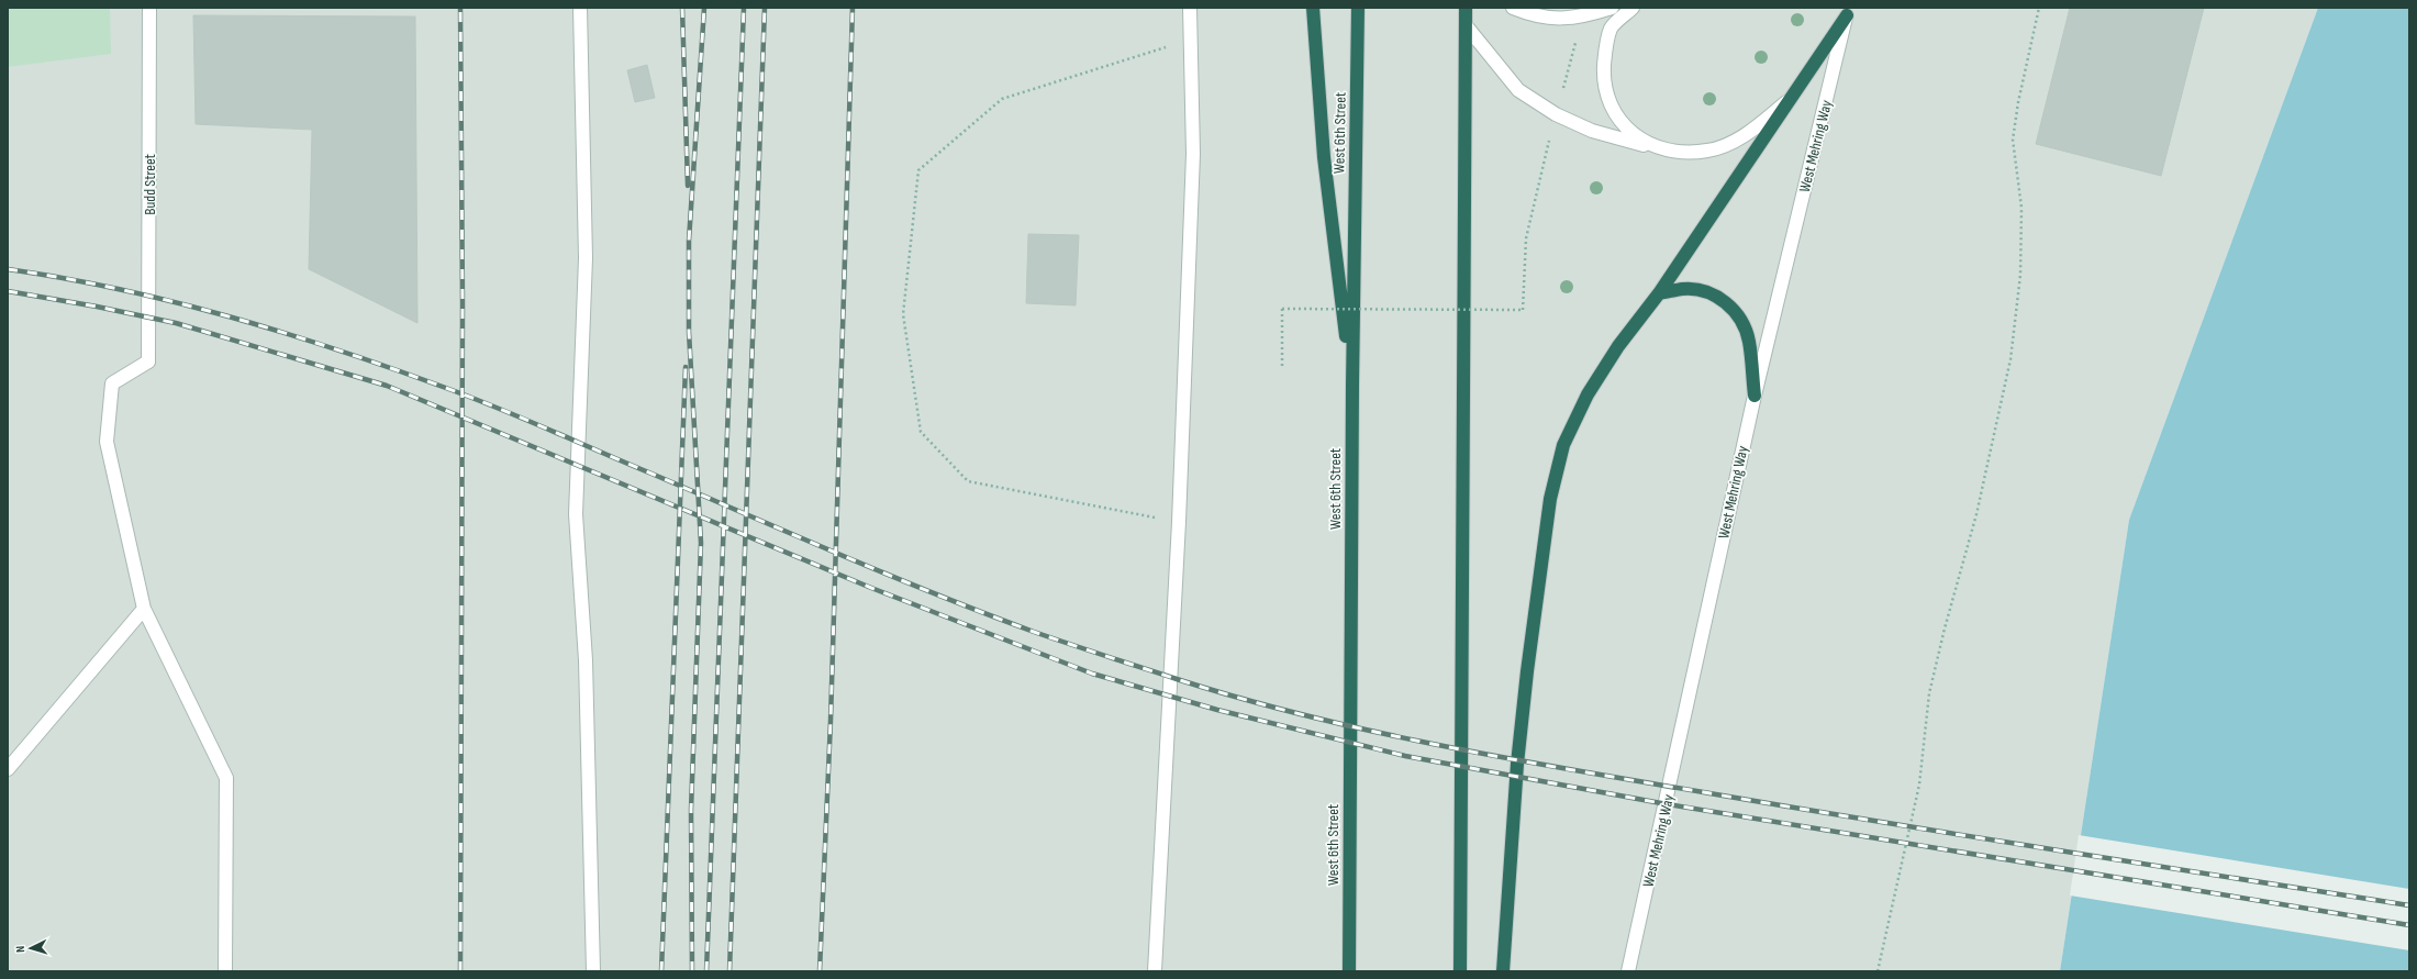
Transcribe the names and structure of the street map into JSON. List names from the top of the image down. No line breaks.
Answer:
{"streets":{"highway":["West 6th Street"],"street":["West Mehring Way","Budd Street"]},"north":"left"}
